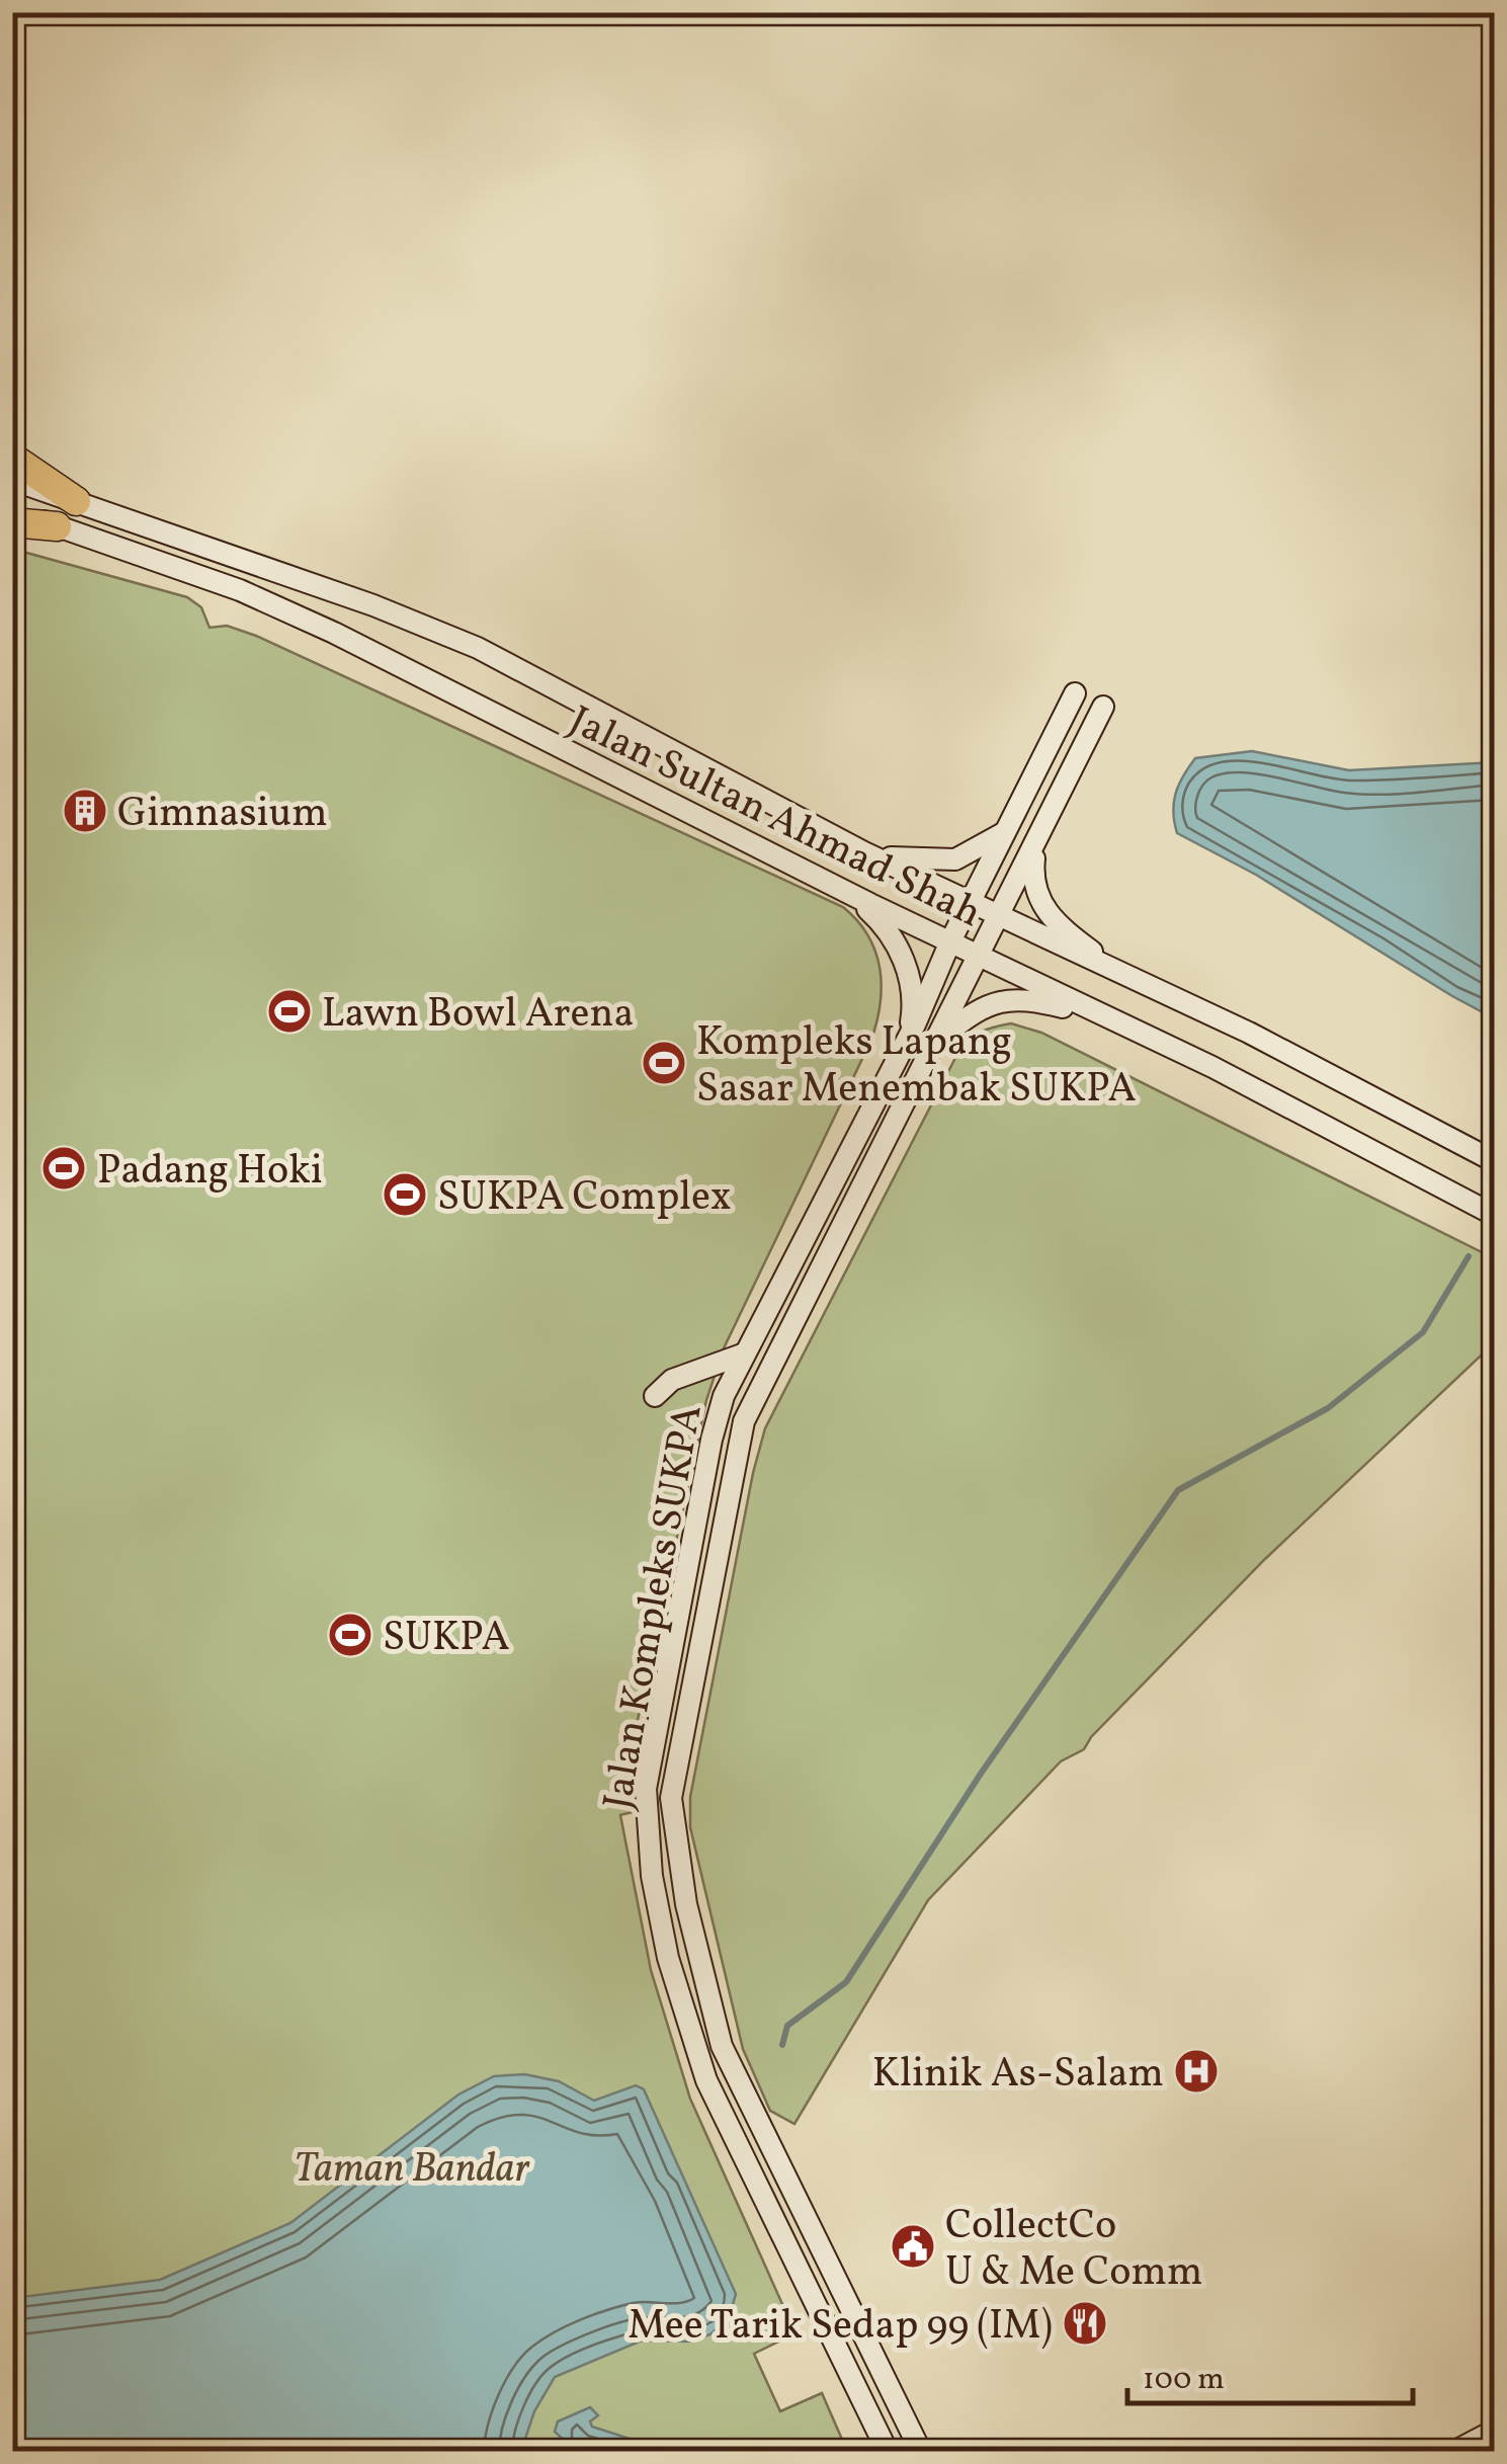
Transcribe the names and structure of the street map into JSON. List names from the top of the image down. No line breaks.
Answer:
{"streets":{"main road":["Jalan Sultan Ahmad Shah","Jalan Kompleks SUKPA"]},"crossings":[["Jalan Sultan Ahmad Shah","Jalan Kompleks SUKPA"]],"parks":["Taman Bandar"],"places":{"building":["Gimnasium"],"sports":["Lawn Bowl Arena","Kompleks Lapang Sasar Menembak SUKPA","Padang Hoki","SUKPA Complex","SUKPA"],"hospital":["Klinik As-Salam"],"public building":["CollectCo U & Me Comm"],"restaurant":["Mee Tarik Sedap 99 (IM)"]},"scale_bar":"100 m"}
